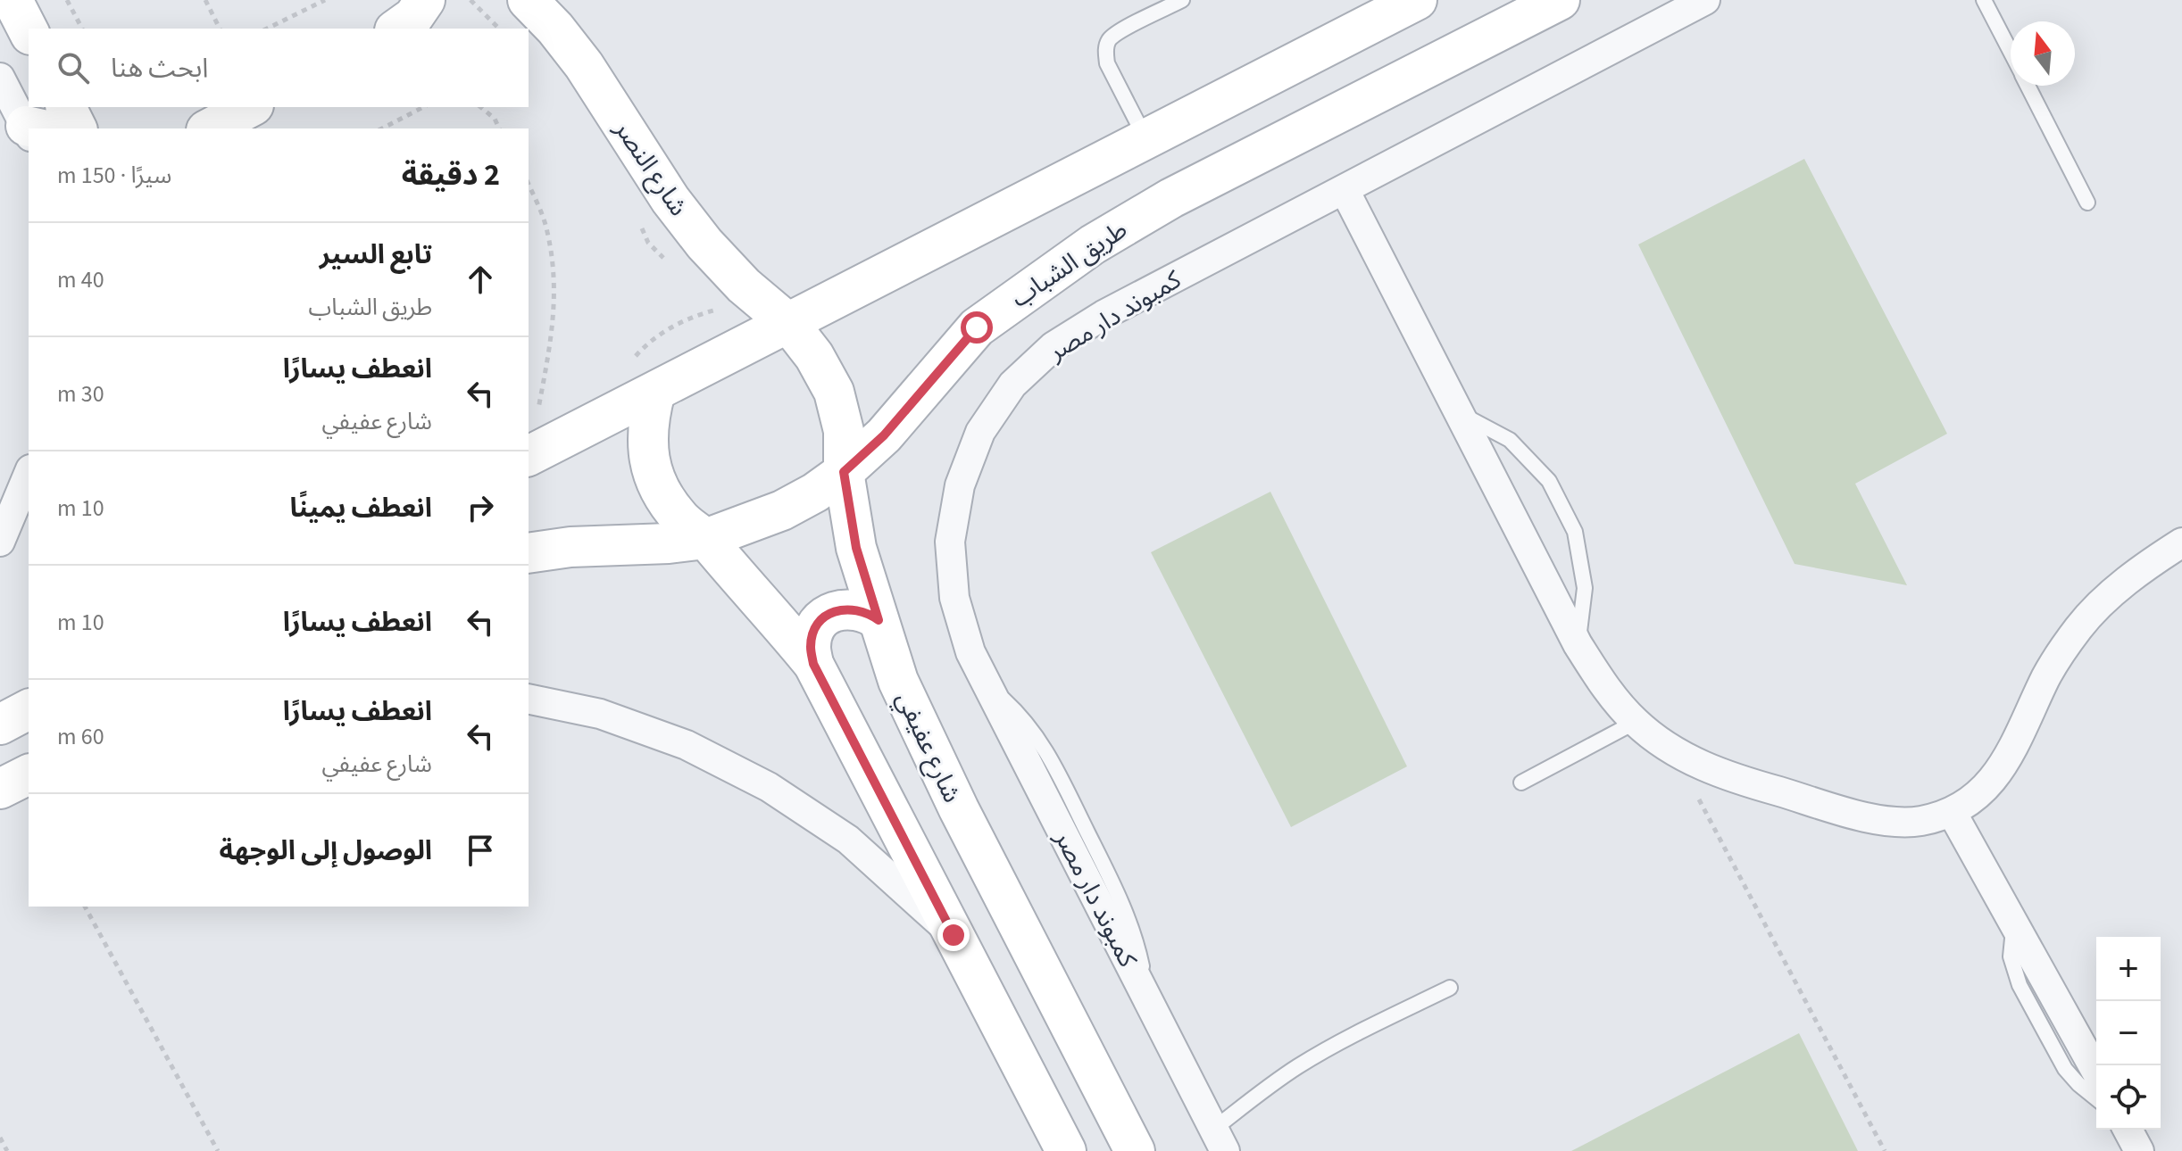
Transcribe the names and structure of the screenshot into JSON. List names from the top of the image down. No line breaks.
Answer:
{"streets":{"street":["شارع النصر","طريق الشباب","كمبوند دار مصر","شارع عفيفي"]},"crossings":[["شارع النصر","طريق الشباب"],["شارع النصر","شارع عفيفي"],["طريق الشباب","شارع عفيفي"]],"north":"top","page":{"search":"ابحث هنا","heading":["2 دقيقة","سيرًا · 150 m"],"list":[["تابع السير","طريق الشباب","40 m"],["انعطف يسارًا","شارع عفيفي","30 m"],["انعطف يمينًا","10 m"],["انعطف يسارًا","10 m"],["انعطف يسارًا","شارع عفيفي","60 m"],"الوصول إلى الوجهة"],"map_buttons":["+","−"]}}
